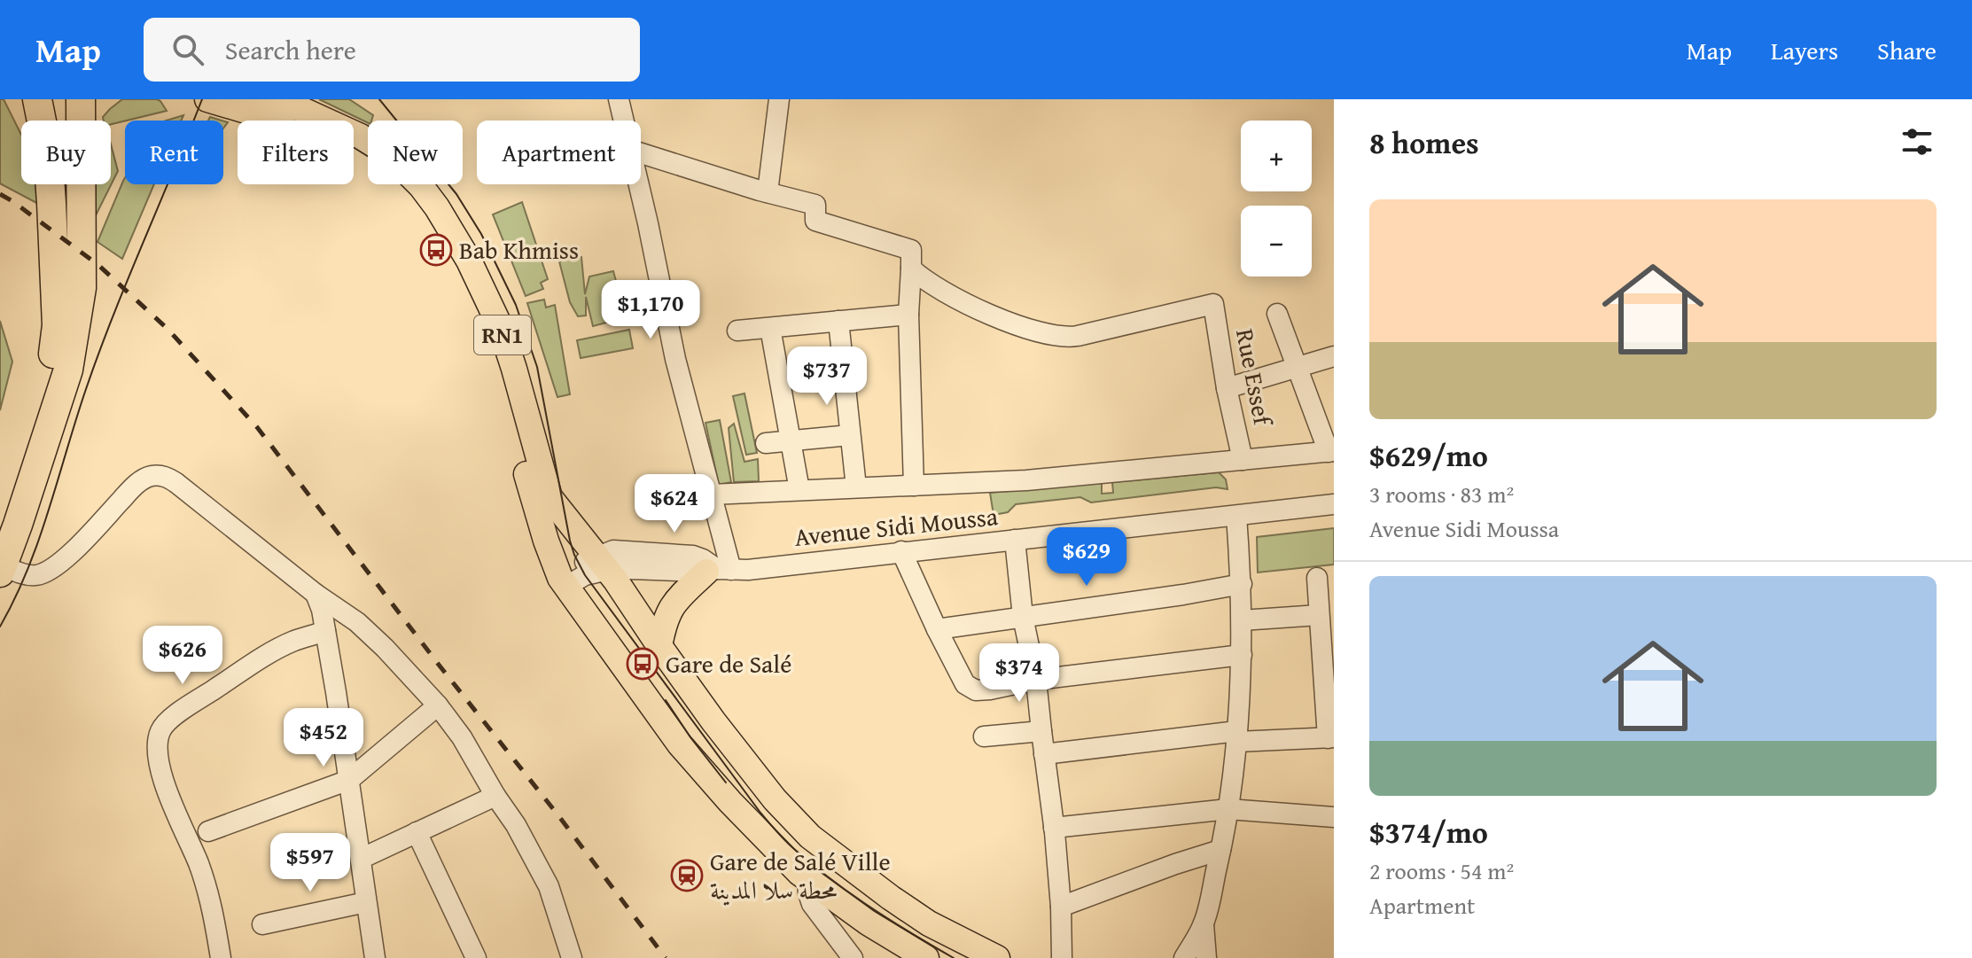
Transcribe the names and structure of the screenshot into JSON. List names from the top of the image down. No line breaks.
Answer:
{"streets":{"main road":["RN1"],"street":["Rue Essef","Avenue Sidi Moussa"]},"crossings":[["RN1","Avenue Sidi Moussa"]],"places":{"bus stop":["Bab Khmiss","Gare de Salé"],"station":["Gare de Salé Ville محطة سلا المدينة"]},"page":{"header":"Map","search":"Search here","nav":["Map","Layers","Share"],"heading":"8 homes","map_buttons":["+","−"],"chip":["Buy","Rent","Filters","New","Apartment"],"list":[{"name":"$629/mo","note":"3 rooms · 83 m² · Avenue Sidi Moussa"},{"name":"$374/mo","note":"2 rooms · 54 m² · Apartment"}],"price":["$1,170","$737","$624","$629","$626","$374","$452","$597"]}}
